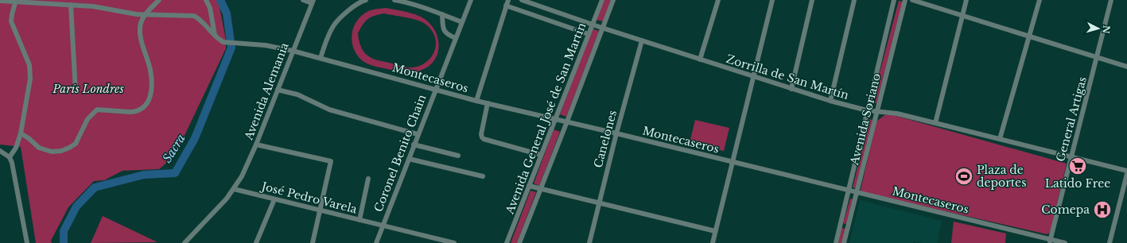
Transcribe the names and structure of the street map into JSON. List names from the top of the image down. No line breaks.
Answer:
{"streets":{"street":["Zorrilla de San Martín","Montecaseros","Avenida Alemania","Avenida General José de San Martín","Avenida Soriano","General Artigas","Canelones","Coronel Benito Chain","José Pedro Varela"]},"crossings":[["Zorrilla de San Martín","Avenida General José de San Martín"],["Zorrilla de San Martín","Avenida Soriano"],["Zorrilla de San Martín","General Artigas"],["Zorrilla de San Martín","Canelones"],["Montecaseros","Avenida Alemania"],["Montecaseros","Avenida General José de San Martín"],["Montecaseros","Avenida Soriano"],["Montecaseros","General Artigas"],["Montecaseros","Canelones"],["Montecaseros","Coronel Benito Chain"],["Avenida Alemania","José Pedro Varela"],["Coronel Benito Chain","José Pedro Varela"]],"water":["Sacra"],"parks":["París Londres"],"places":{"supermarket":["Latido Free"],"sports":["Plaza de deportes"],"hospital":["Comepa"]},"north":"right"}
